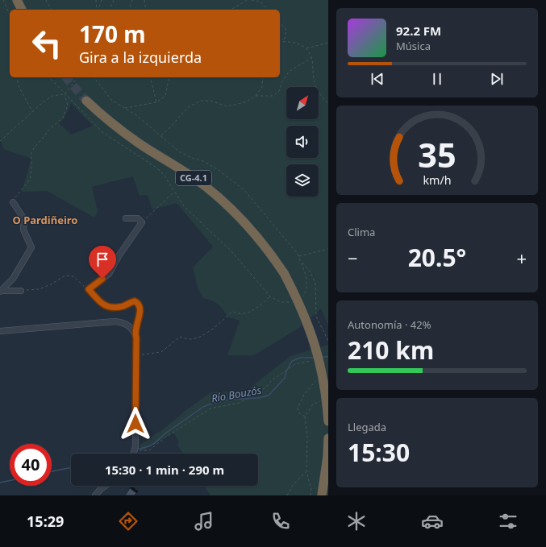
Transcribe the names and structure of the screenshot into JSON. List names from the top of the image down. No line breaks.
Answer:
{"streets":{"highway":["CG-4.1"]},"districts":["O Pardiñeiro"],"water":["Río Bouzós"],"north":"top right","page":{"turn":["170 m","Gira a la izquierda"],"song":["92.2 FM","Música"],"tile":["Clima",["Autonomía · 42%","210 km"],["Llegada","15:30"]],"heat":["−","20.5°","+"],"limit":"40","trip":"15:30 · 1 min · 290 m","tabs":"15:29","gauge":["35","km/h"]}}
